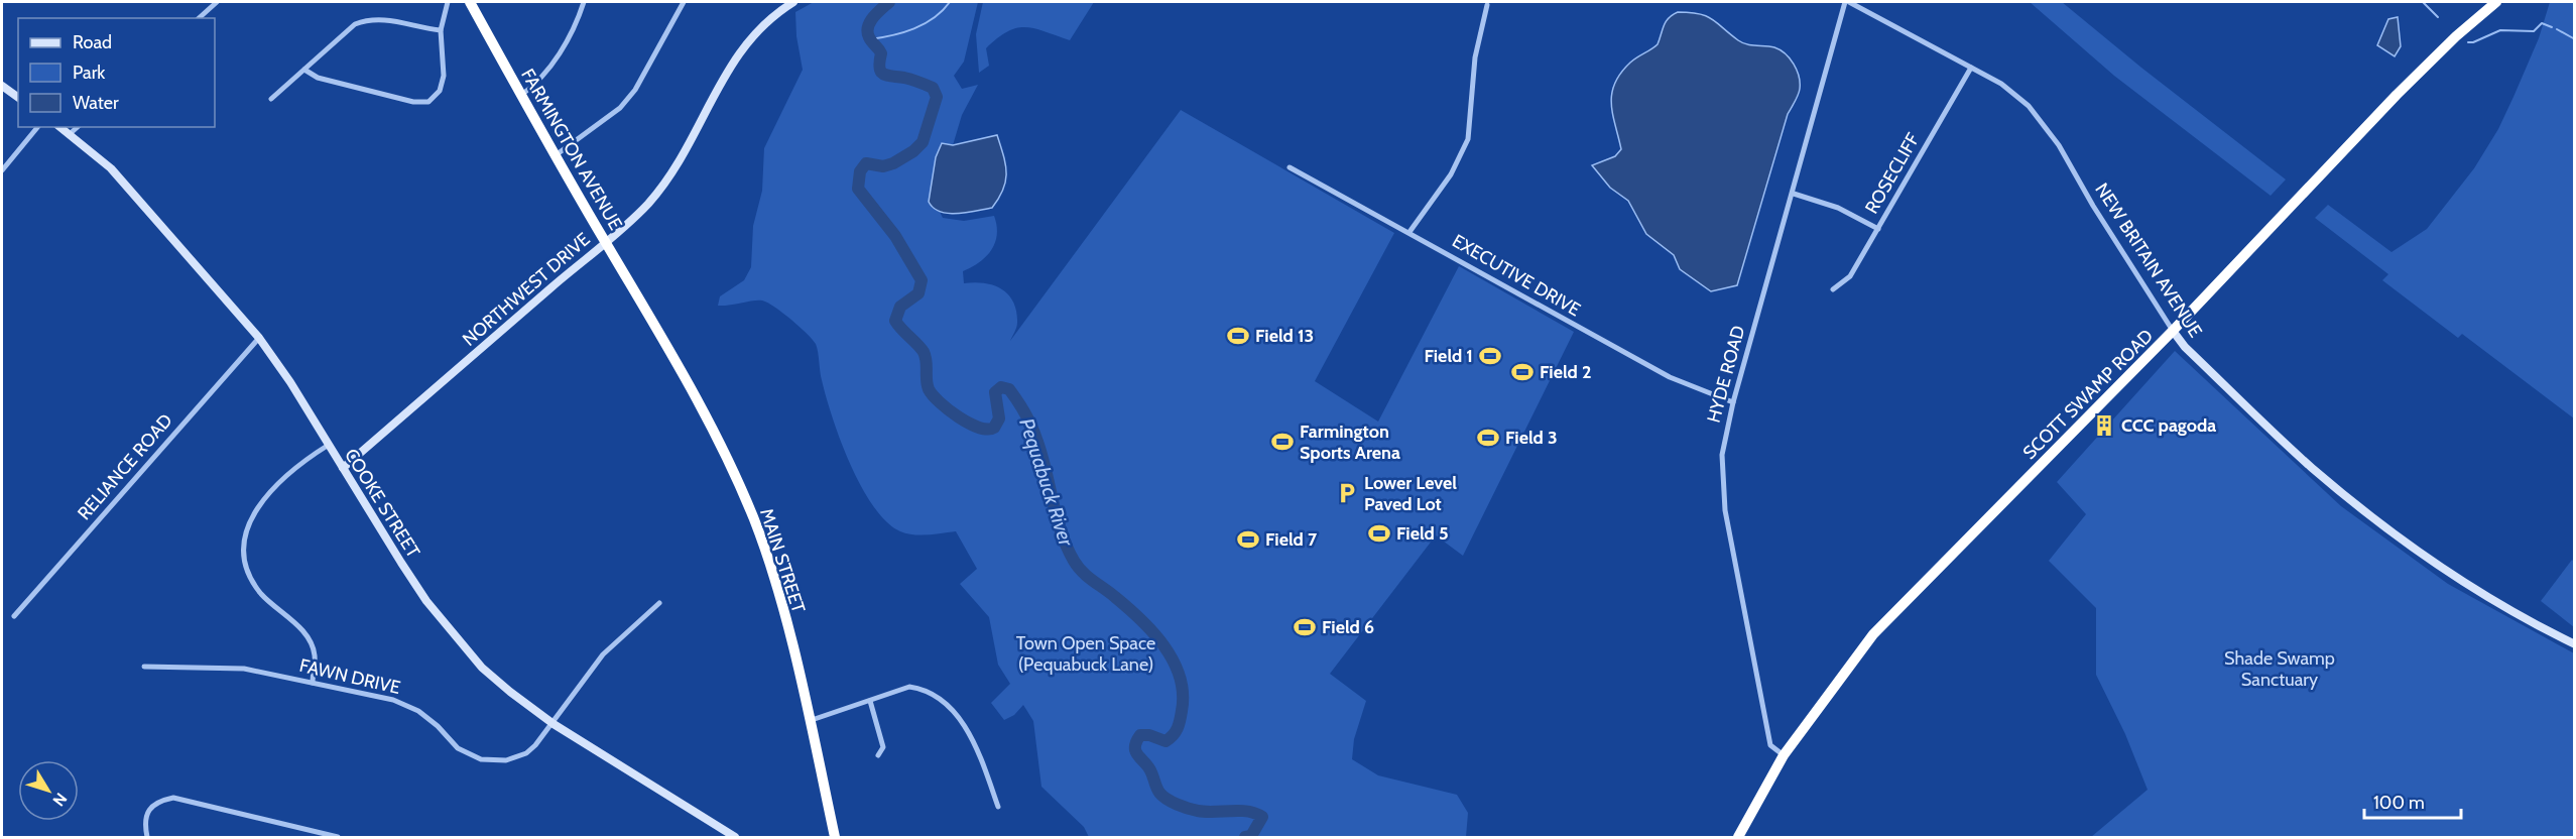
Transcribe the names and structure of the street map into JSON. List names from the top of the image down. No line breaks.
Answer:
{"streets":{"highway":["FARMINGTON AVENUE","SCOTT SWAMP ROAD","MAIN STREET"],"main road":["NEW BRITAIN AVENUE","NORTHWEST DRIVE","COOKE STREET"],"street":["ROSECLIFF","EXECUTIVE DRIVE","HYDE ROAD","RELIANCE ROAD","FAWN DRIVE"]},"crossings":[["FARMINGTON AVENUE","NORTHWEST DRIVE"],["FARMINGTON AVENUE","MAIN STREET"],["ROSECLIFF","NEW BRITAIN AVENUE"],["NEW BRITAIN AVENUE","HYDE ROAD"],["NEW BRITAIN AVENUE","SCOTT SWAMP ROAD"],["EXECUTIVE DRIVE","HYDE ROAD"],["NORTHWEST DRIVE","COOKE STREET"],["HYDE ROAD","SCOTT SWAMP ROAD"],["RELIANCE ROAD","COOKE STREET"],["COOKE STREET","FAWN DRIVE"]],"water":["Pequabuck River"],"parks":["Town Open Space (Pequabuck Lane)","Shade Swamp Sanctuary"],"places":{"sports":["Field 13","Field 1","Field 2","Field 3","Farmington Sports Arena","Field 5","Field 7","Field 6"],"building":["CCC pagoda"],"parking":["Lower Level Paved Lot"]},"legend":["Road","Park","Water"],"scale_bar":"100 m","north":"bottom right"}
